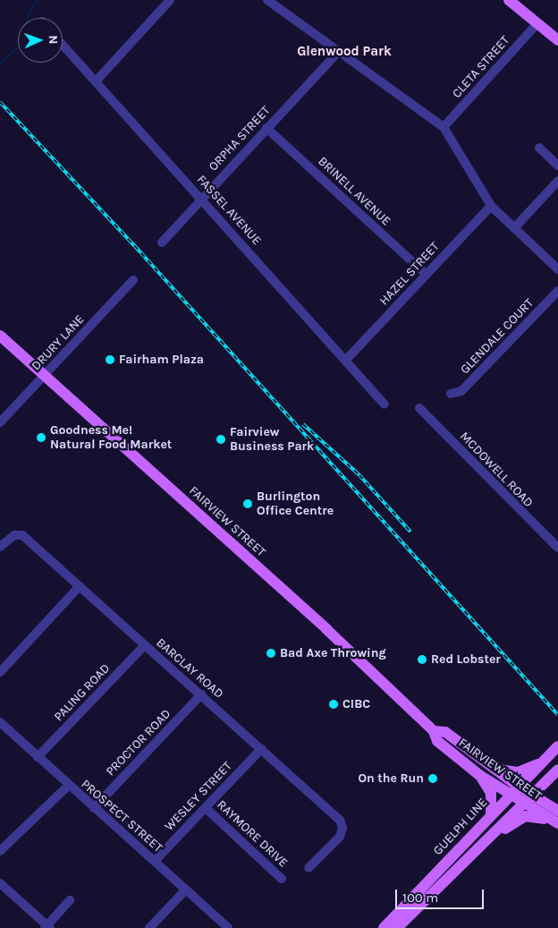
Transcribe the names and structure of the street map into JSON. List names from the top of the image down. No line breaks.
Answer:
{"streets":{"main road":["FAIRVIEW STREET","GUELPH LINE"],"street":["CLETA STREET","ORPHA STREET","BRINELL AVENUE","FASSEL AVENUE","HAZEL STREET","GLENDALE COURT","DRURY LANE","MCDOWELL ROAD","BARCLAY ROAD","PALING ROAD","PROCTOR ROAD","WESLEY STREET","PROSPECT STREET","RAYMORE DRIVE"]},"crossings":[["ORPHA STREET","BRINELL AVENUE"],["ORPHA STREET","FASSEL AVENUE"],["BRINELL AVENUE","HAZEL STREET"],["FASSEL AVENUE","HAZEL STREET"],["DRURY LANE","FAIRVIEW STREET"],["FAIRVIEW STREET","GUELPH LINE"],["BARCLAY ROAD","PALING ROAD"],["BARCLAY ROAD","PROCTOR ROAD"],["BARCLAY ROAD","WESLEY STREET"],["PALING ROAD","PROSPECT STREET"],["PROCTOR ROAD","PROSPECT STREET"],["WESLEY STREET","PROSPECT STREET"],["WESLEY STREET","RAYMORE DRIVE"]],"districts":["Glenwood Park"],"places":["Fairham Plaza","Goodness Me! Natural Food Market","Fairview Business Park","Burlington Office Centre","Bad Axe Throwing","Red Lobster","CIBC","On the Run"],"scale_bar":"100 m","north":"right"}
